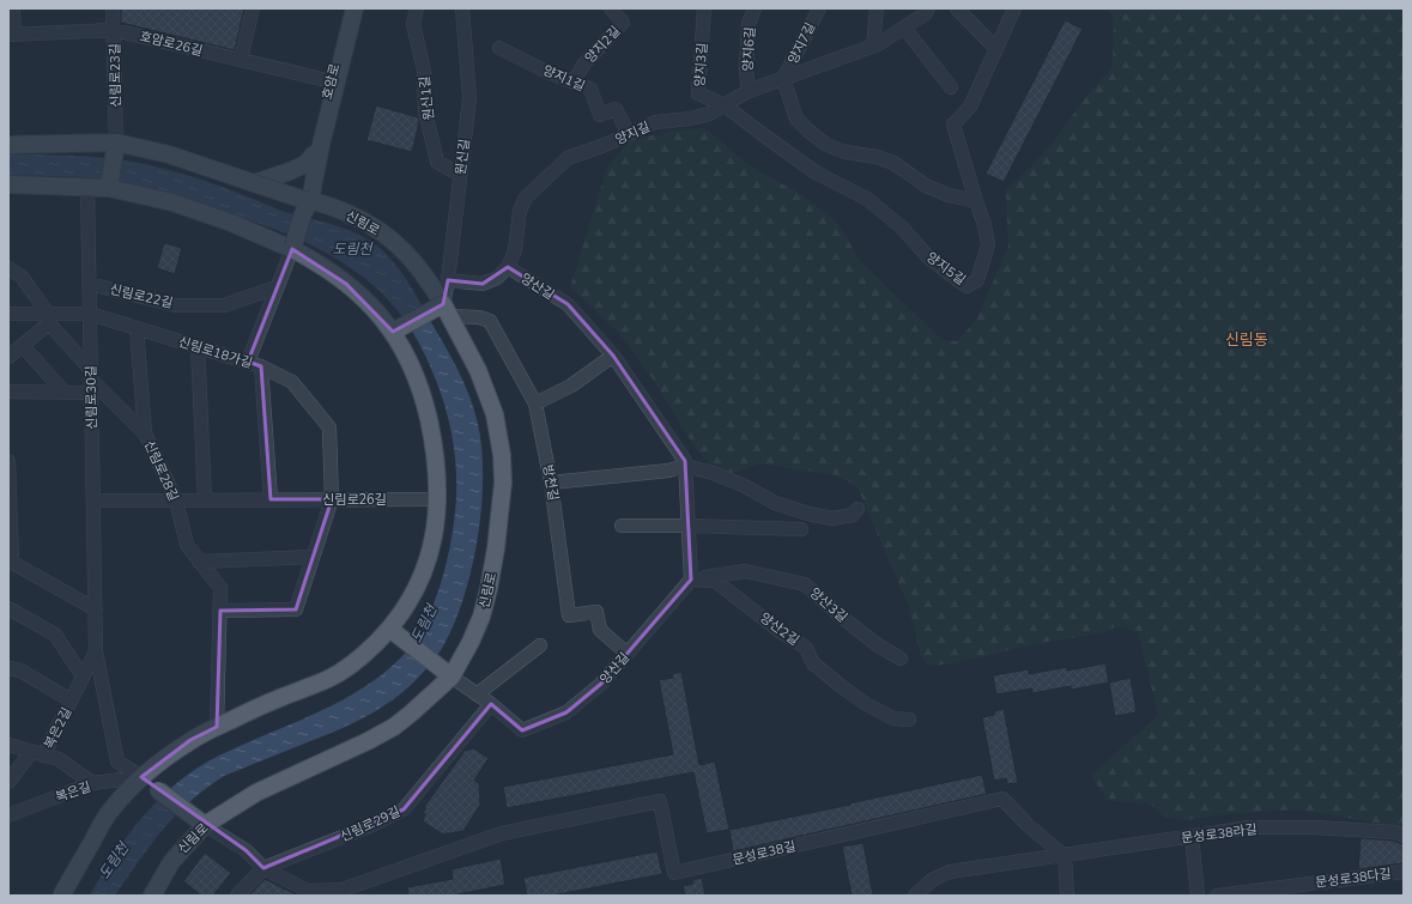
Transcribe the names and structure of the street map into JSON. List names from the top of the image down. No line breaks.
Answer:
{"streets":{"main road":["호암로","신림로"],"street":["호암로26길","양지7길","양지2길","양지6길","양지3길","신림로23길","양지1길","원신1길","양지길","원신길","양지5길","양산길","신림로22길","신림로18가길","신림로30길","신림로28길","방천길","신림로26길","양산3길","양산2길","복은2길","복은길","신림로29길","문성로38라길","문성로38길","문성로38다길"]},"crossings":[["호암로26길","신림로23길"],["호암로26길","호암로"],["양지7길","양지길"],["양지2길","양지1길"],["양지6길","양지길"],["양지3길","양지길"],["양지3길","양지5길"],["양지1길","양지길"],["원신1길","원신길"],["양지길","양지5길"],["양지길","양산길"],["원신길","신림로"],["원신길","방천길"],["신림로","양산길"],["신림로","방천길"],["양산길","방천길"],["양산길","양산3길"],["양산길","양산2길"],["양산길","신림로29길"],["신림로22길","신림로30길"],["신림로18가길","신림로30길"],["신림로18가길","신림로28길"],["신림로18가길","신림로26길"],["신림로30길","신림로28길"],["신림로30길","신림로26길"],["신림로30길","복은2길"],["신림로30길","복은길"],["신림로28길","신림로26길"],["양산3길","양산2길"],["복은2길","복은길"],["신림로29길","문성로38길"],["문성로38라길","문성로38길"]],"districts":["신림동"],"water":["도림천"]}
